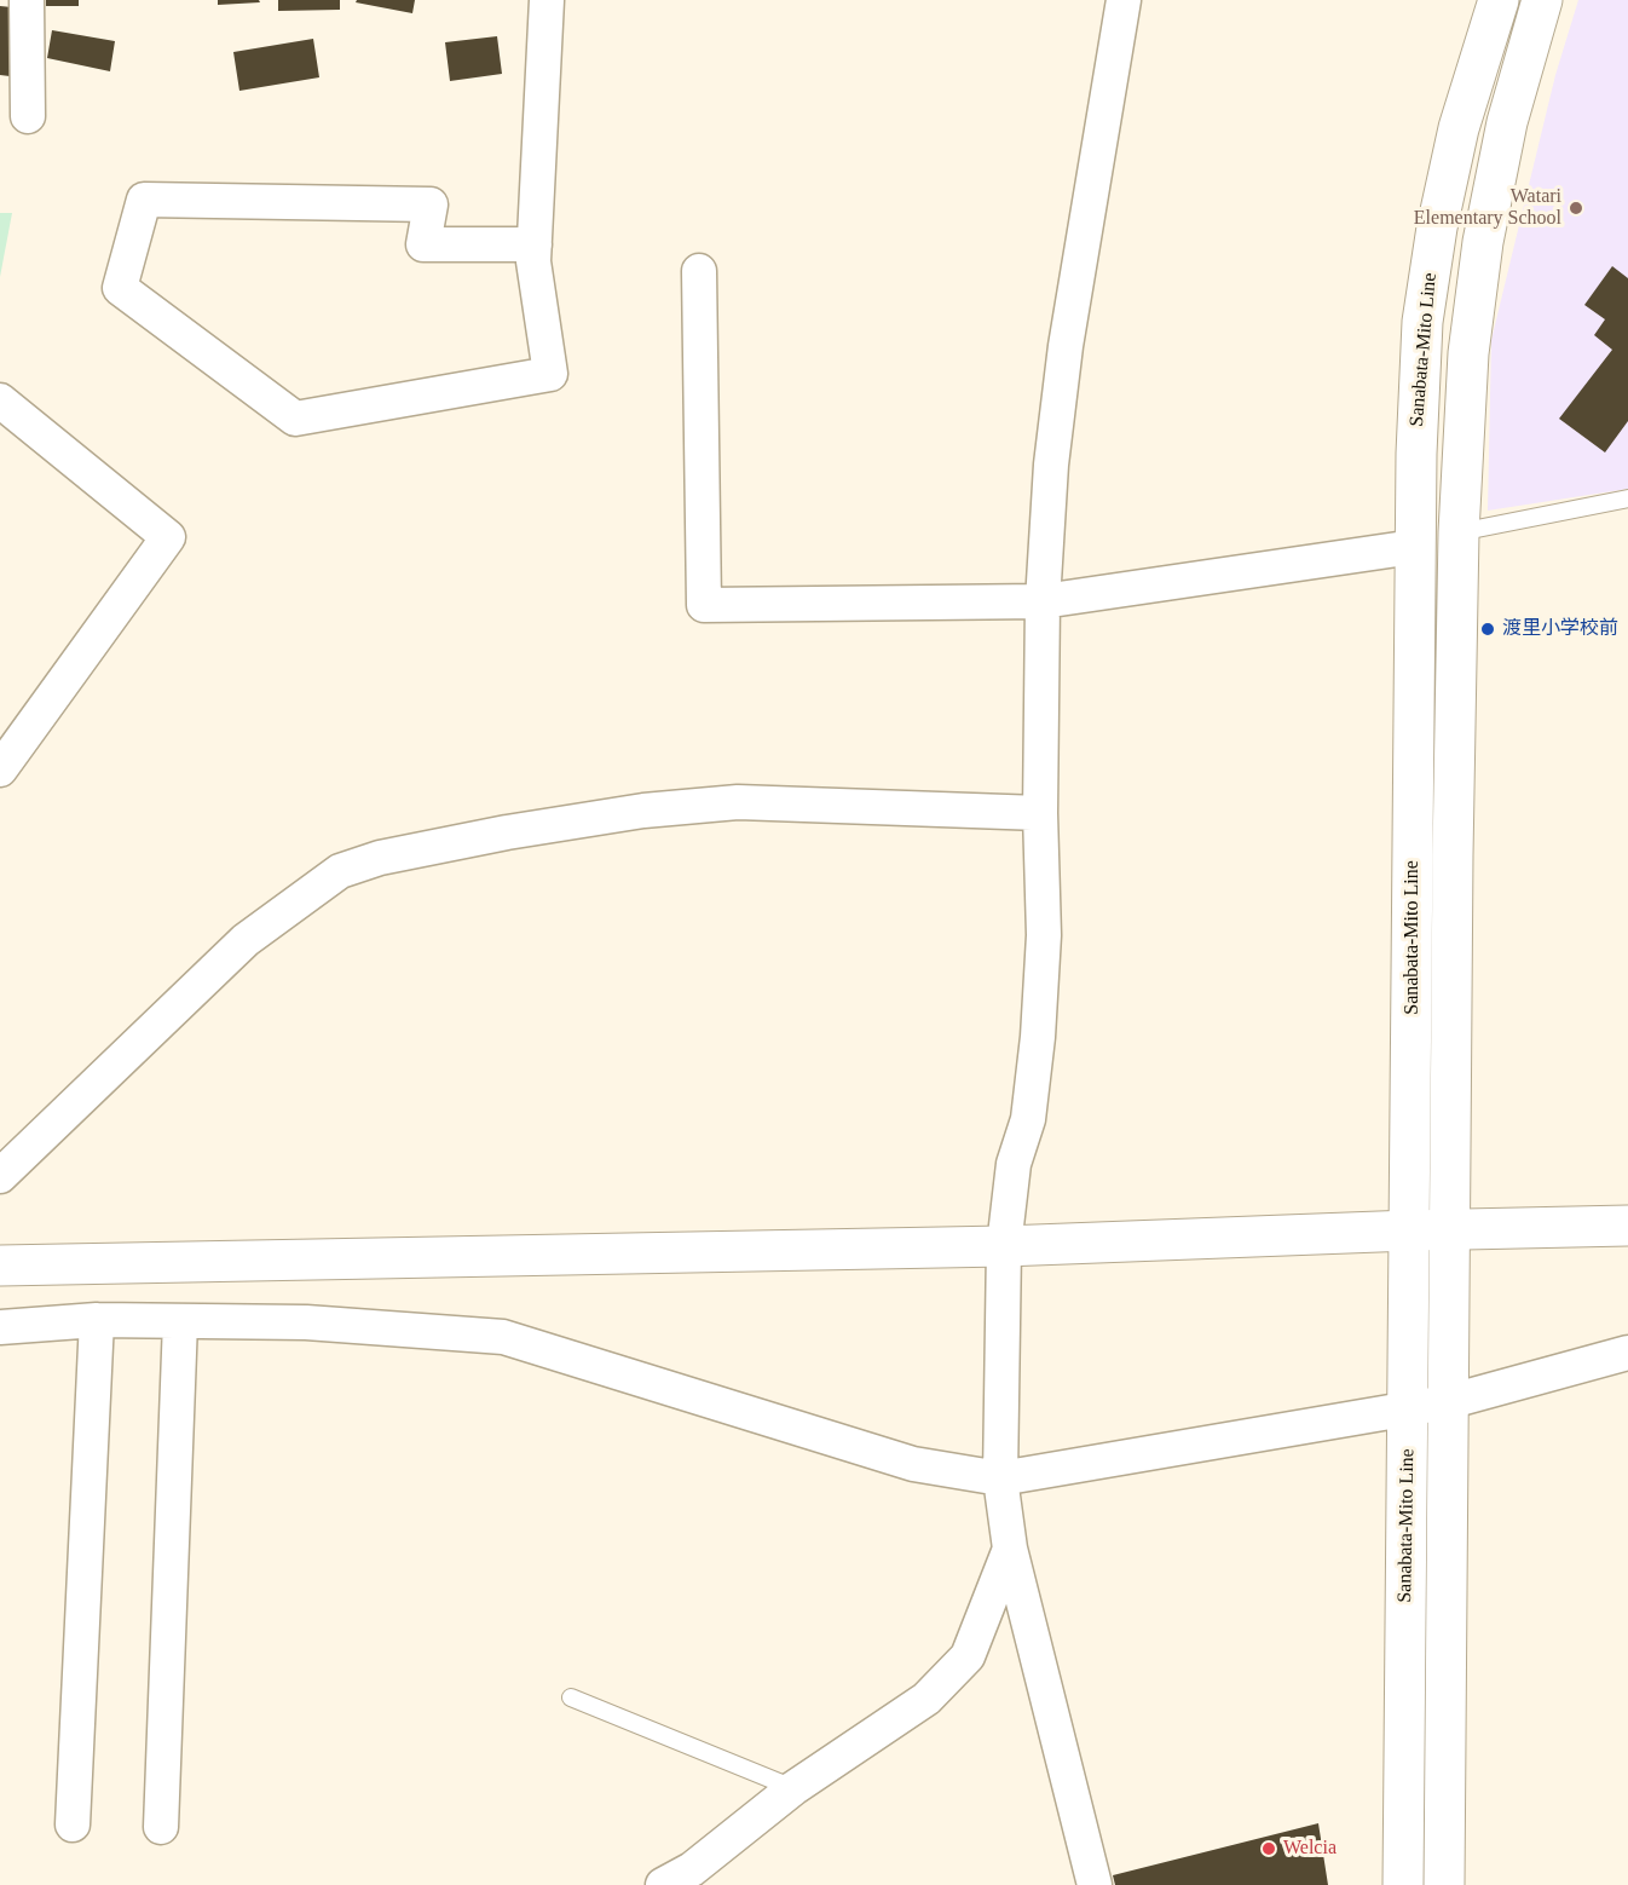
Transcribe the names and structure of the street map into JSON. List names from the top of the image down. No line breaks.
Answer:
{"streets":{"main road":["Sanabata-Mito Line"]},"places":["Watari Elementary School","渡里小学校前","Welcia"]}
